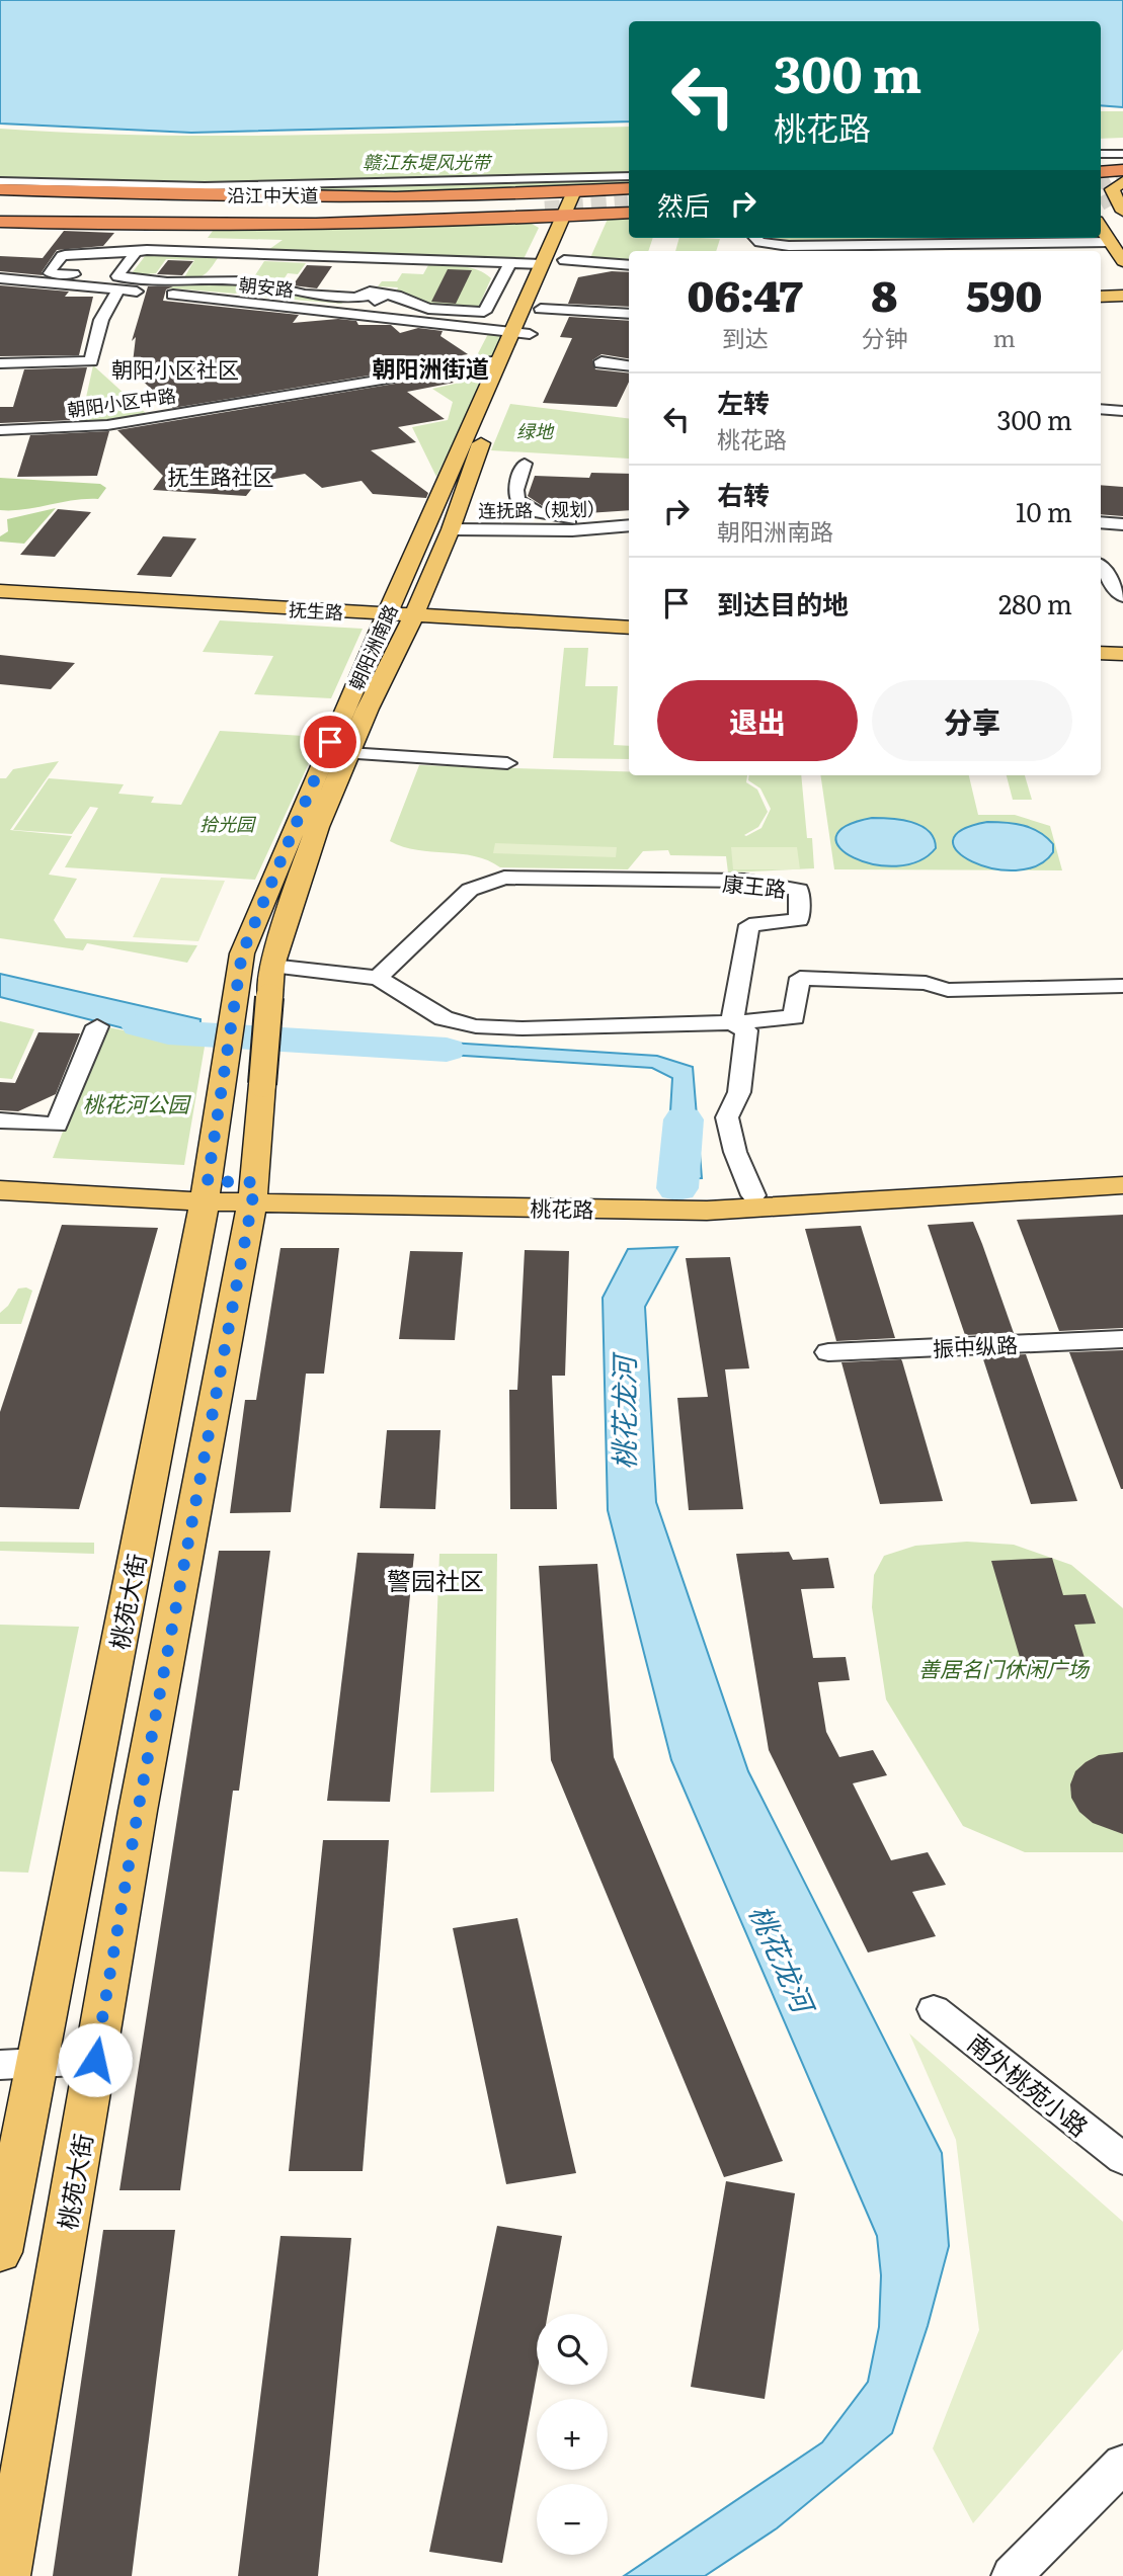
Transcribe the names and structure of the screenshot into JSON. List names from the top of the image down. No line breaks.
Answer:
{"streets":{"highway":["沿江中大道"],"main road":["抚生路","朝阳洲南路","桃花路","桃苑大街"],"street":["朝安路","朝阳小区中路","连抚路（规划）","康王路","振中纵路","南外桃苑小路"]},"crossings":[["沿江中大道","朝阳洲南路"],["朝安路","朝阳洲南路"],["朝阳小区中路","朝阳洲南路"],["连抚路（规划）","朝阳洲南路"],["抚生路","朝阳洲南路"],["朝阳洲南路","桃花路"],["朝阳洲南路","桃苑大街"],["桃花路","桃苑大街"]],"districts":["朝阳小区社区","朝阳洲街道","抚生路社区","警园社区"],"water":["桃花龙河"],"parks":["赣江东堤风光带","绿地","拾光园","桃花河公园","善居名门休闲广场"],"page":{"turn":["300 m","桃花路"],"then":"然后","eta":["06:47","到达","8","分钟","590","m"],"list":[{"name":"左转","note":"桃花路","value":"300 m"},{"name":"右转","note":"朝阳洲南路","value":"10 m"},{"name":"到达目的地","value":"280 m"}],"buttons":["退出","分享"],"map_buttons":["+","−"]}}
